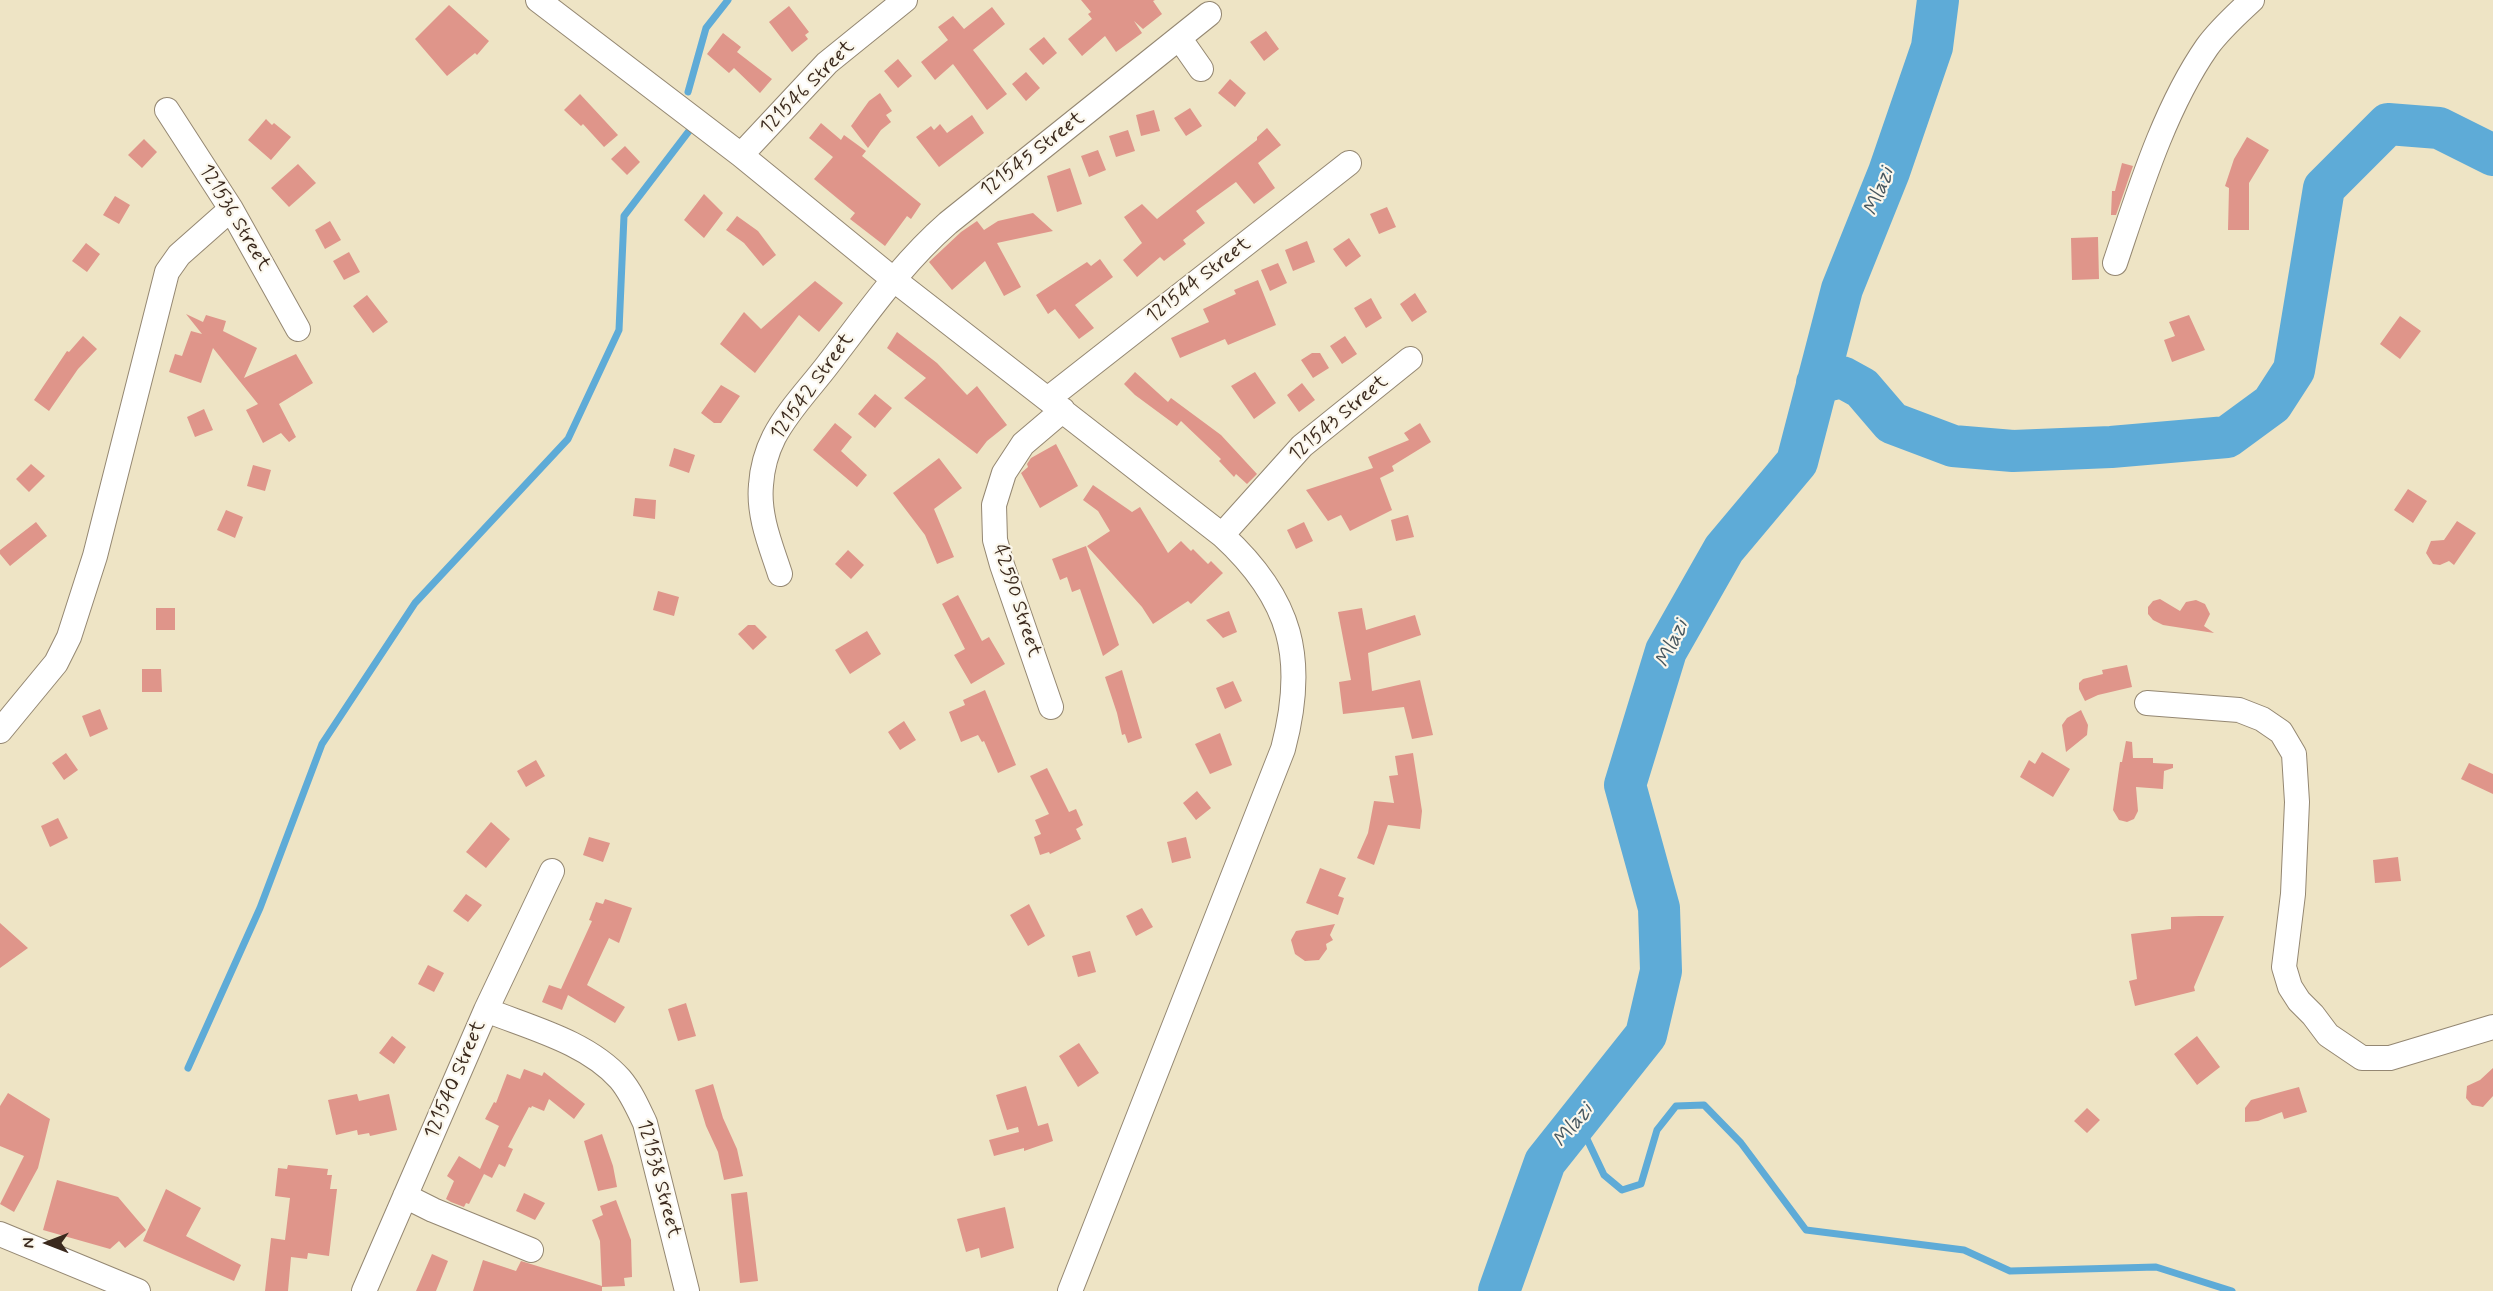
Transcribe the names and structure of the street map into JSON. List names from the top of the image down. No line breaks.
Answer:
{"streets":{"street":["121546 Street","121545 Street","121536 Street","121544 Street","121542 Street","121543 Street","42590 Street","121540 Street","121538 Street"]},"crossings":[["121545 Street","121542 Street"],["121544 Street","42590 Street"],["121540 Street","121538 Street"]],"water":["Mlazi"],"north":"left"}
